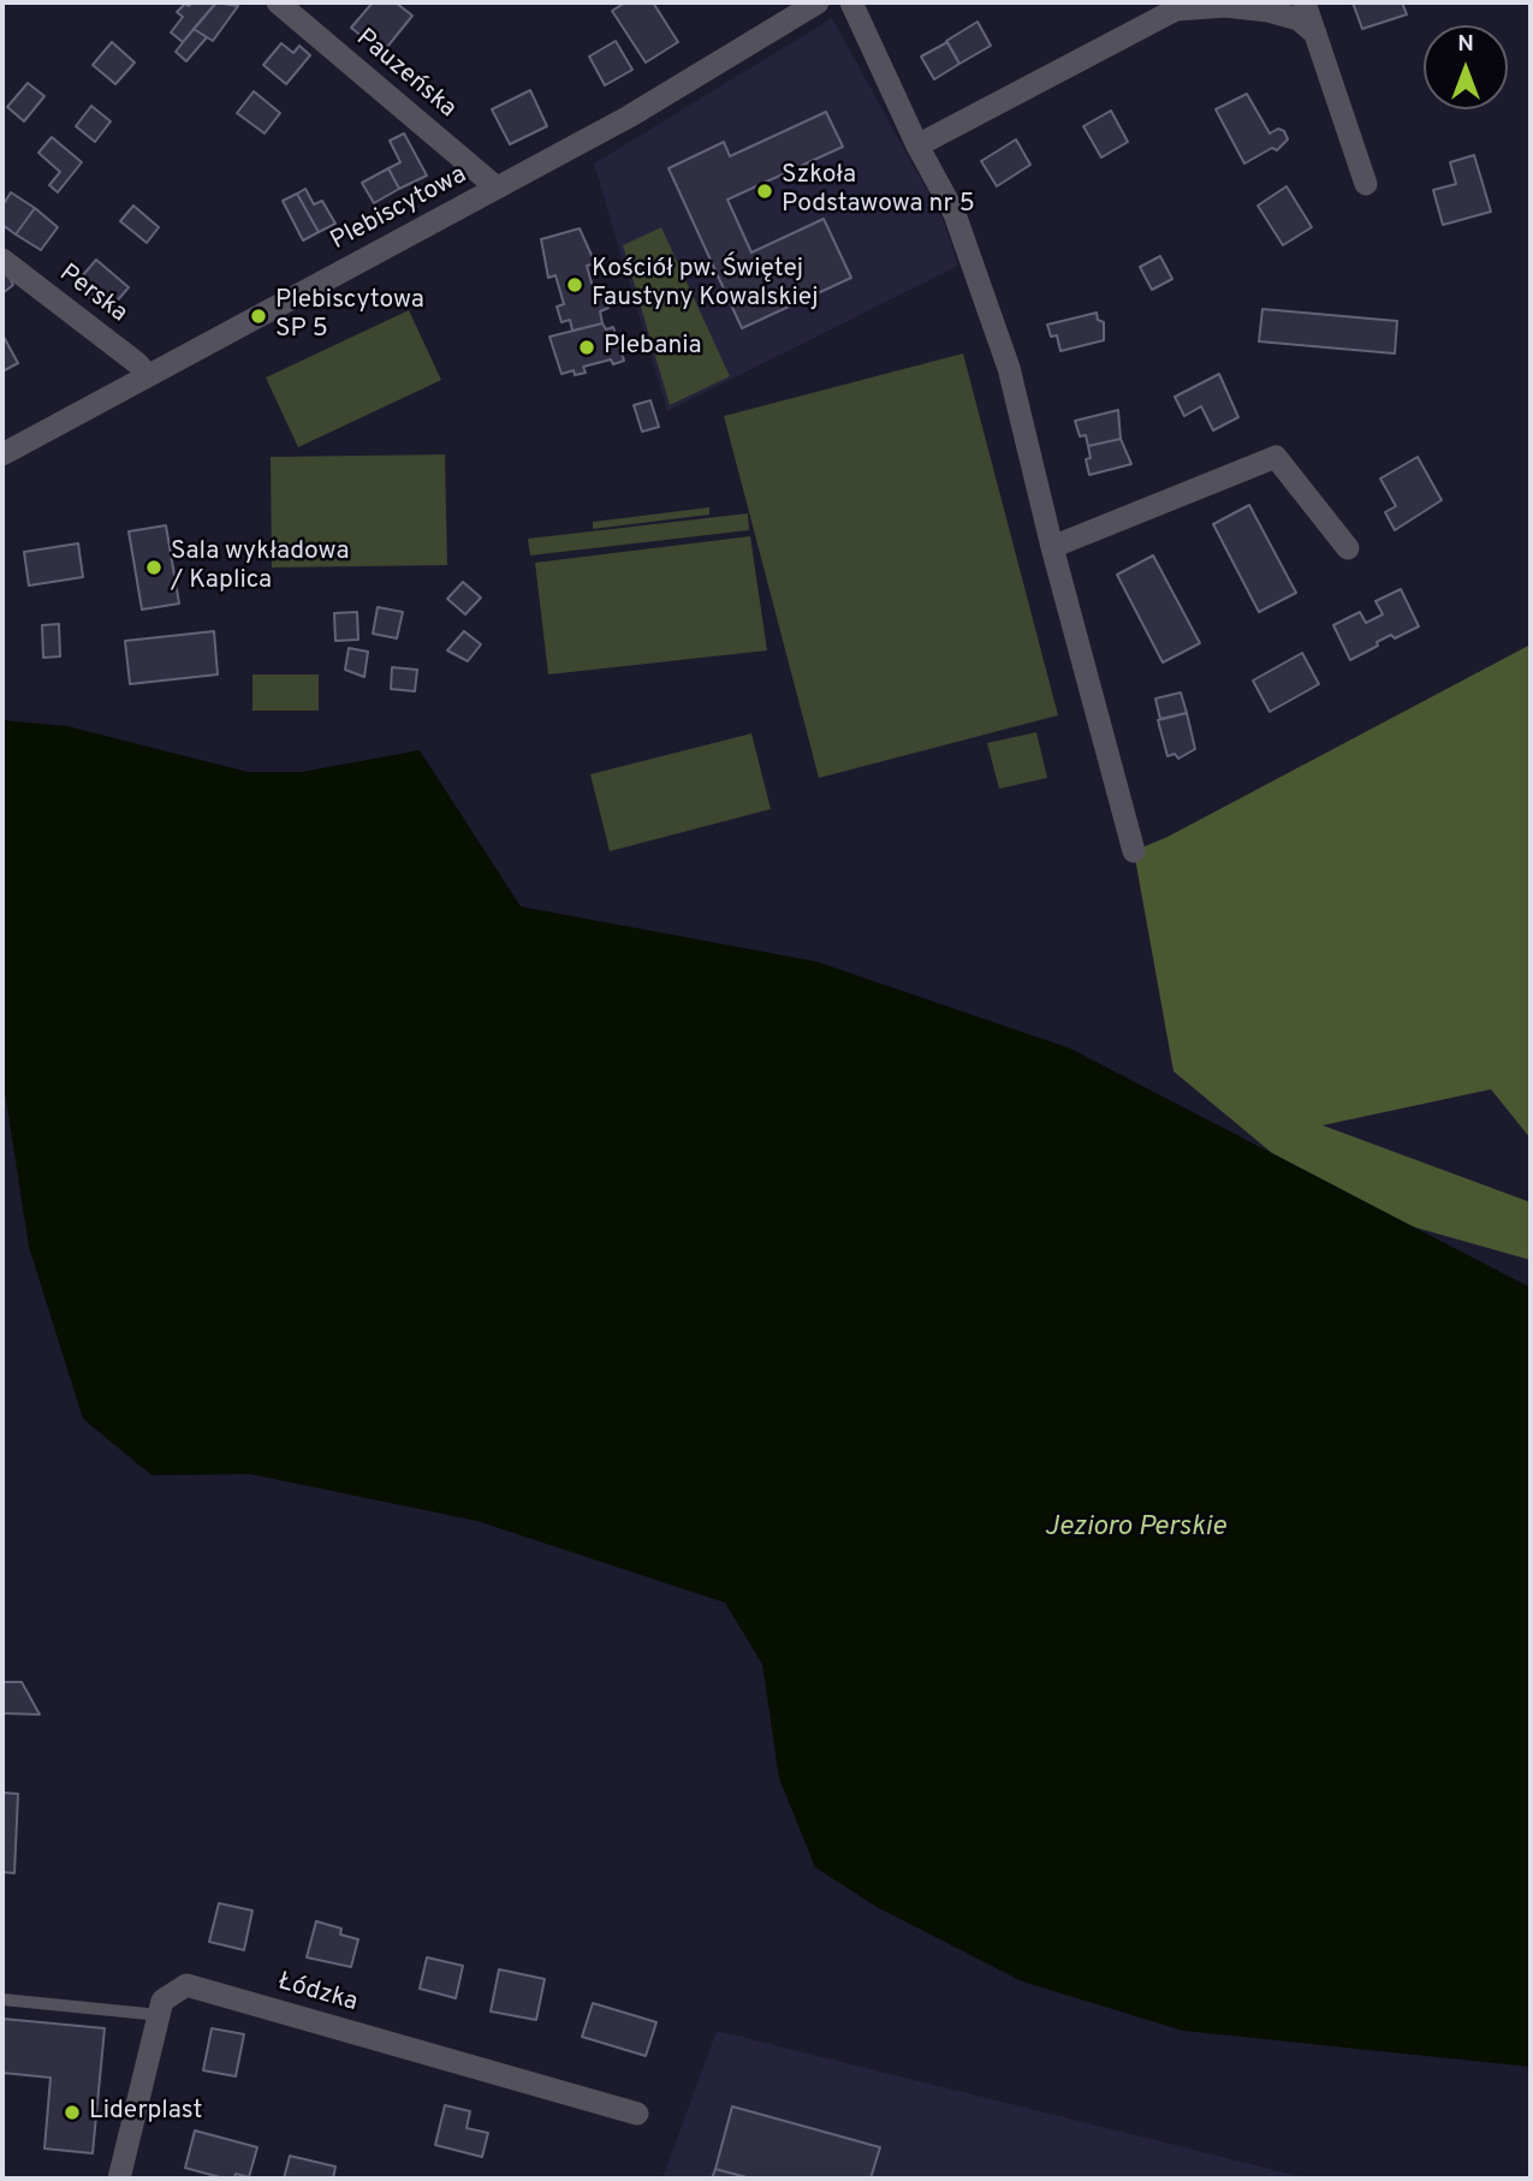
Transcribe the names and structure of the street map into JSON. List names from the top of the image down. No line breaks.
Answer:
{"streets":{"street":["Pauzeńska","Plebiscytowa","Perska","Łódzka"]},"crossings":[["Pauzeńska","Plebiscytowa"],["Plebiscytowa","Perska"]],"water":["Jezioro Perskie"],"places":["Szkoła Podstawowa nr 5","Kościół pw. Świętej Faustyny Kowalskiej","Plebiscytowa SP 5","Plebania","Sala wykładowa / Kaplica","Liderplast"],"north":"top"}
